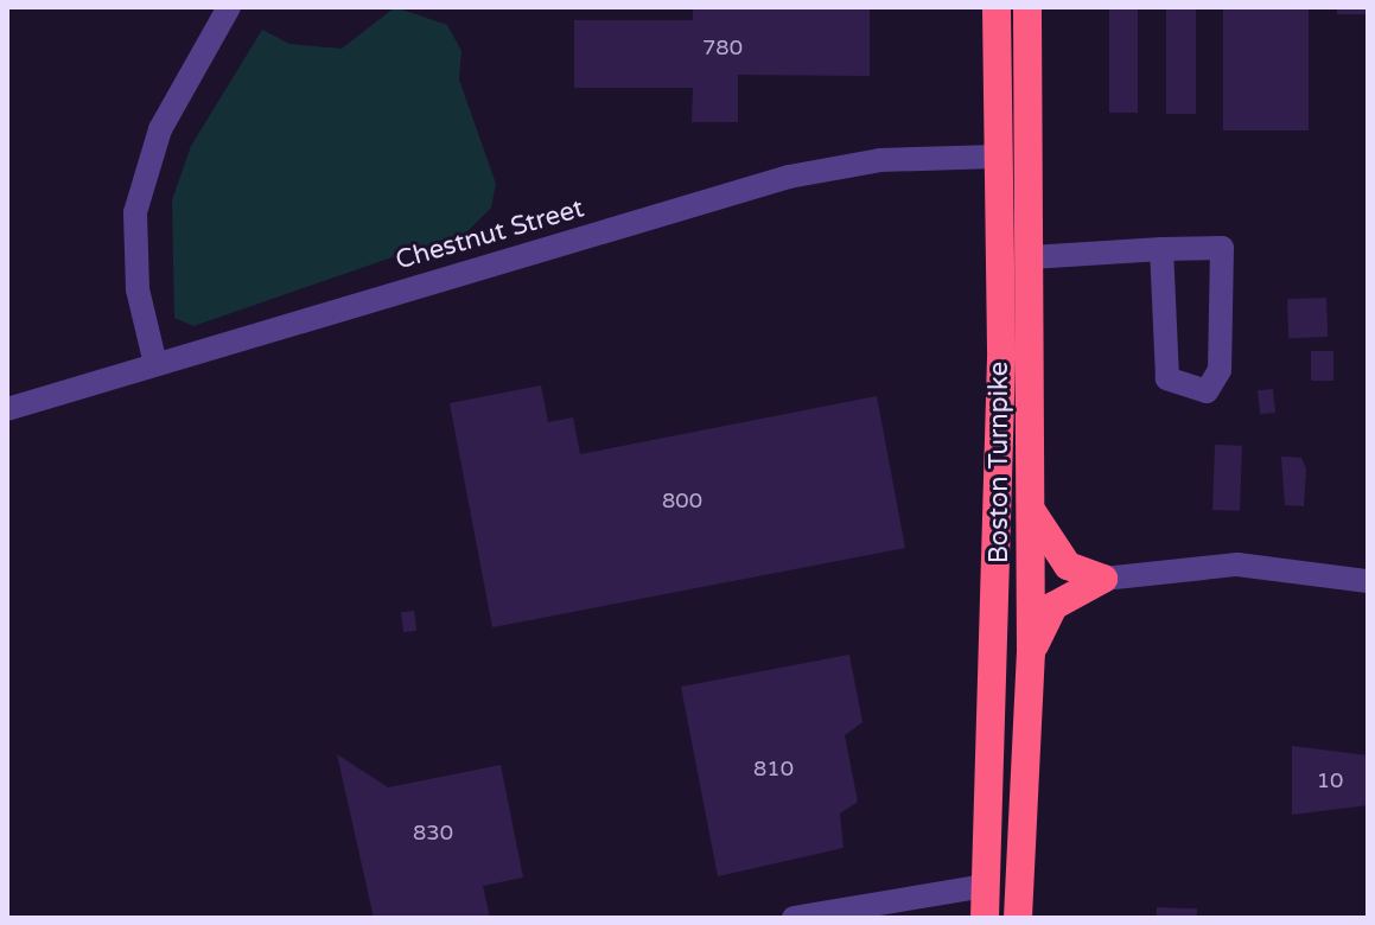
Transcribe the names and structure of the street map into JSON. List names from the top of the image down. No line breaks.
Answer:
{"streets":{"highway":["Boston Turnpike"],"street":["Chestnut Street"]},"crossings":[["Chestnut Street","Boston Turnpike"]],"house_numbers":["780","800","810","10","830"]}
